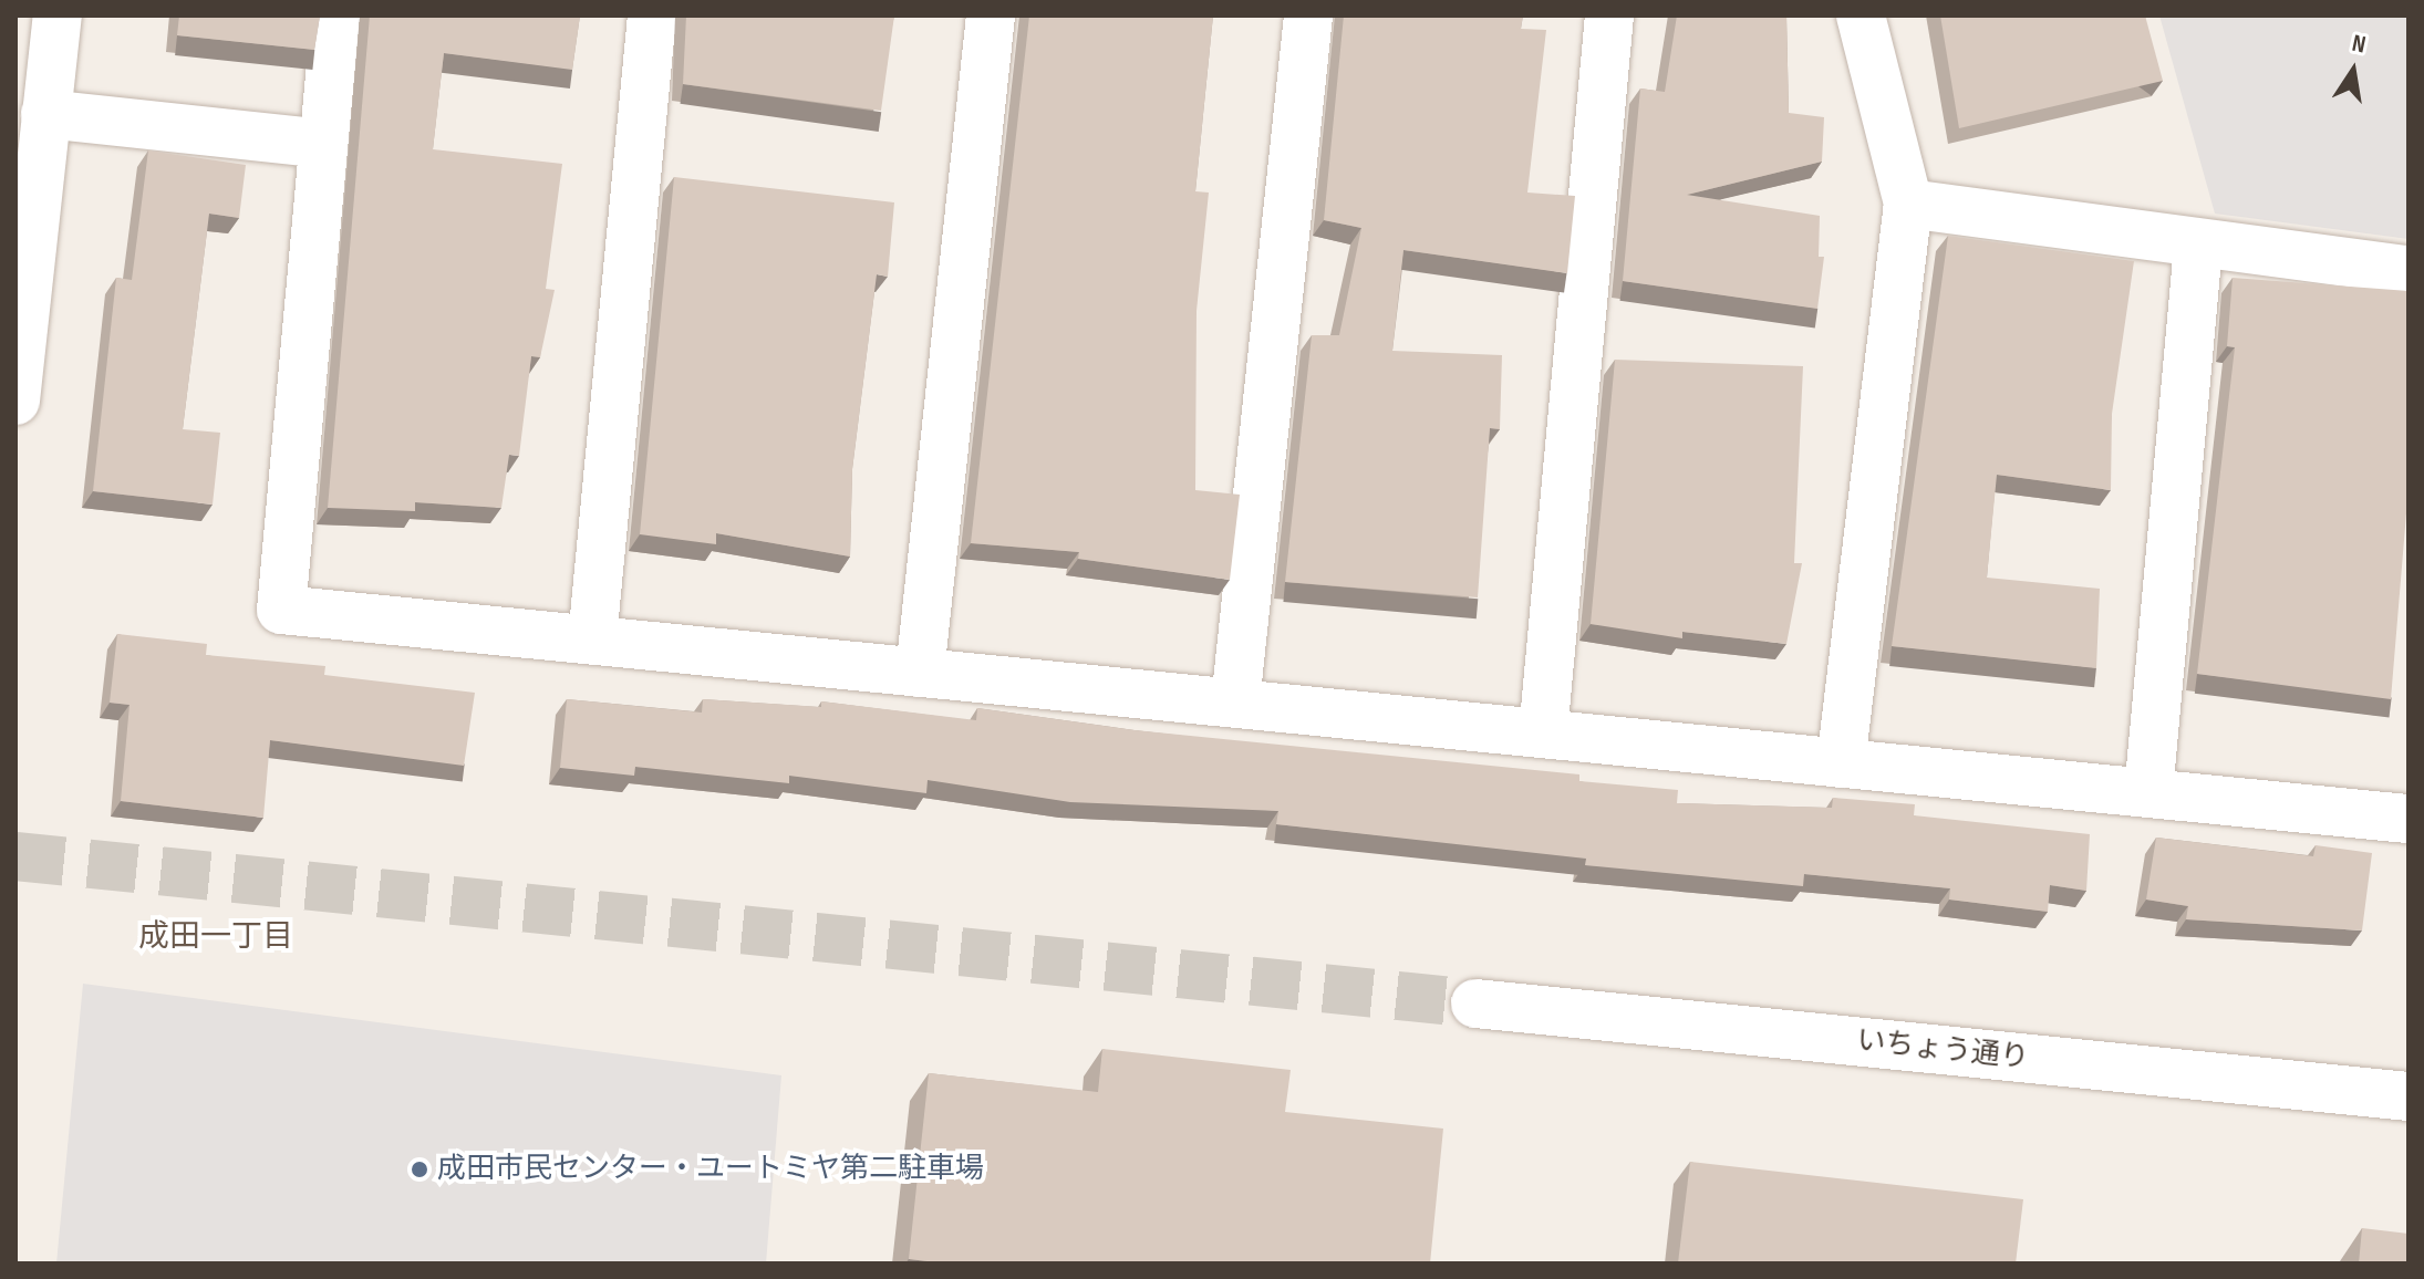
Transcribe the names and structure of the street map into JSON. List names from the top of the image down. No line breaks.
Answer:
{"streets":{"street":["いちょう通り"]},"districts":["成田一丁目"],"places":["成田市民センター・ユートミヤ第二駐車場"],"north":"top"}
